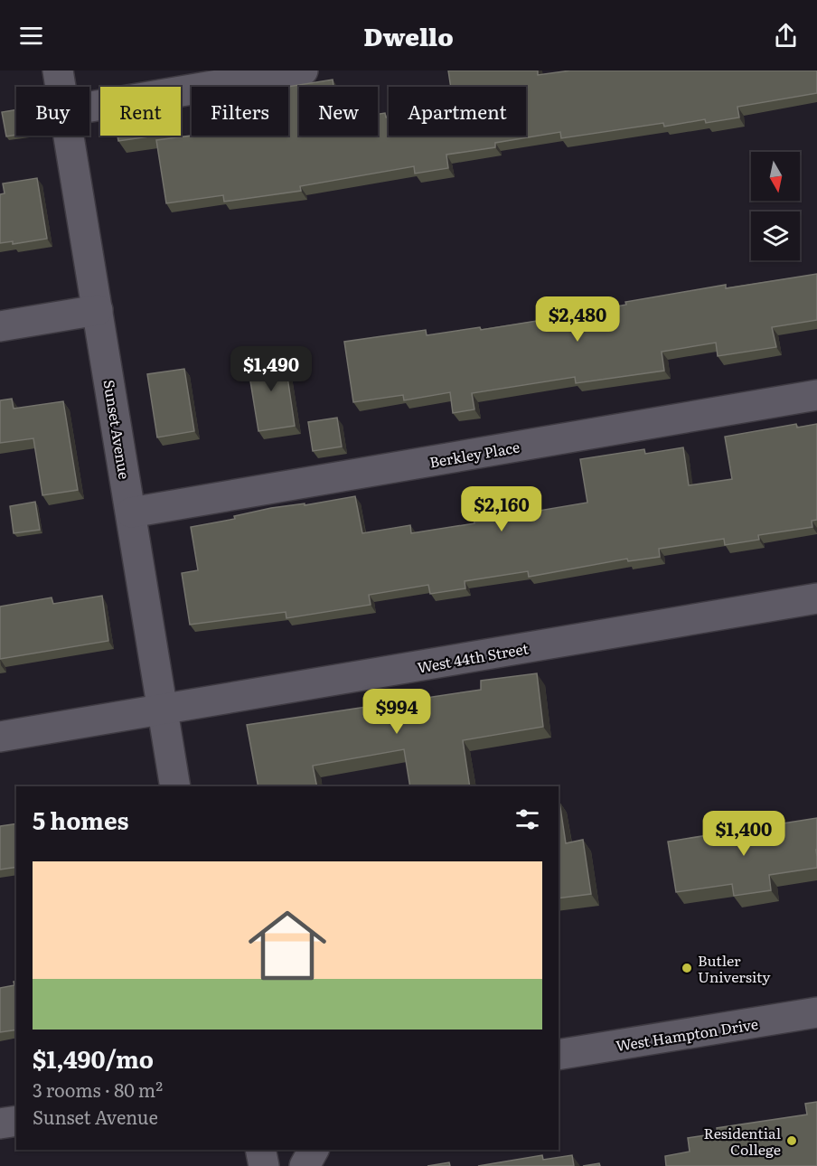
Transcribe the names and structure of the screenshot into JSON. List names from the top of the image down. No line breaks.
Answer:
{"streets":{"street":["Sunset Avenue","Berkley Place","West 44th Street","West Hampton Drive"]},"crossings":[["Sunset Avenue","Berkley Place"],["Sunset Avenue","West 44th Street"]],"places":["Butler University","Residential College"],"north":"bottom","page":{"header":"Dwello","chip":["Buy","Rent","Filters","New","Apartment"],"price":["$2,480","$1,490","$2,160","$994","$1,400"],"heading":"5 homes","list":[{"name":"$1,490/mo","note":"3 rooms · 80 m² · Sunset Avenue"}]}}
